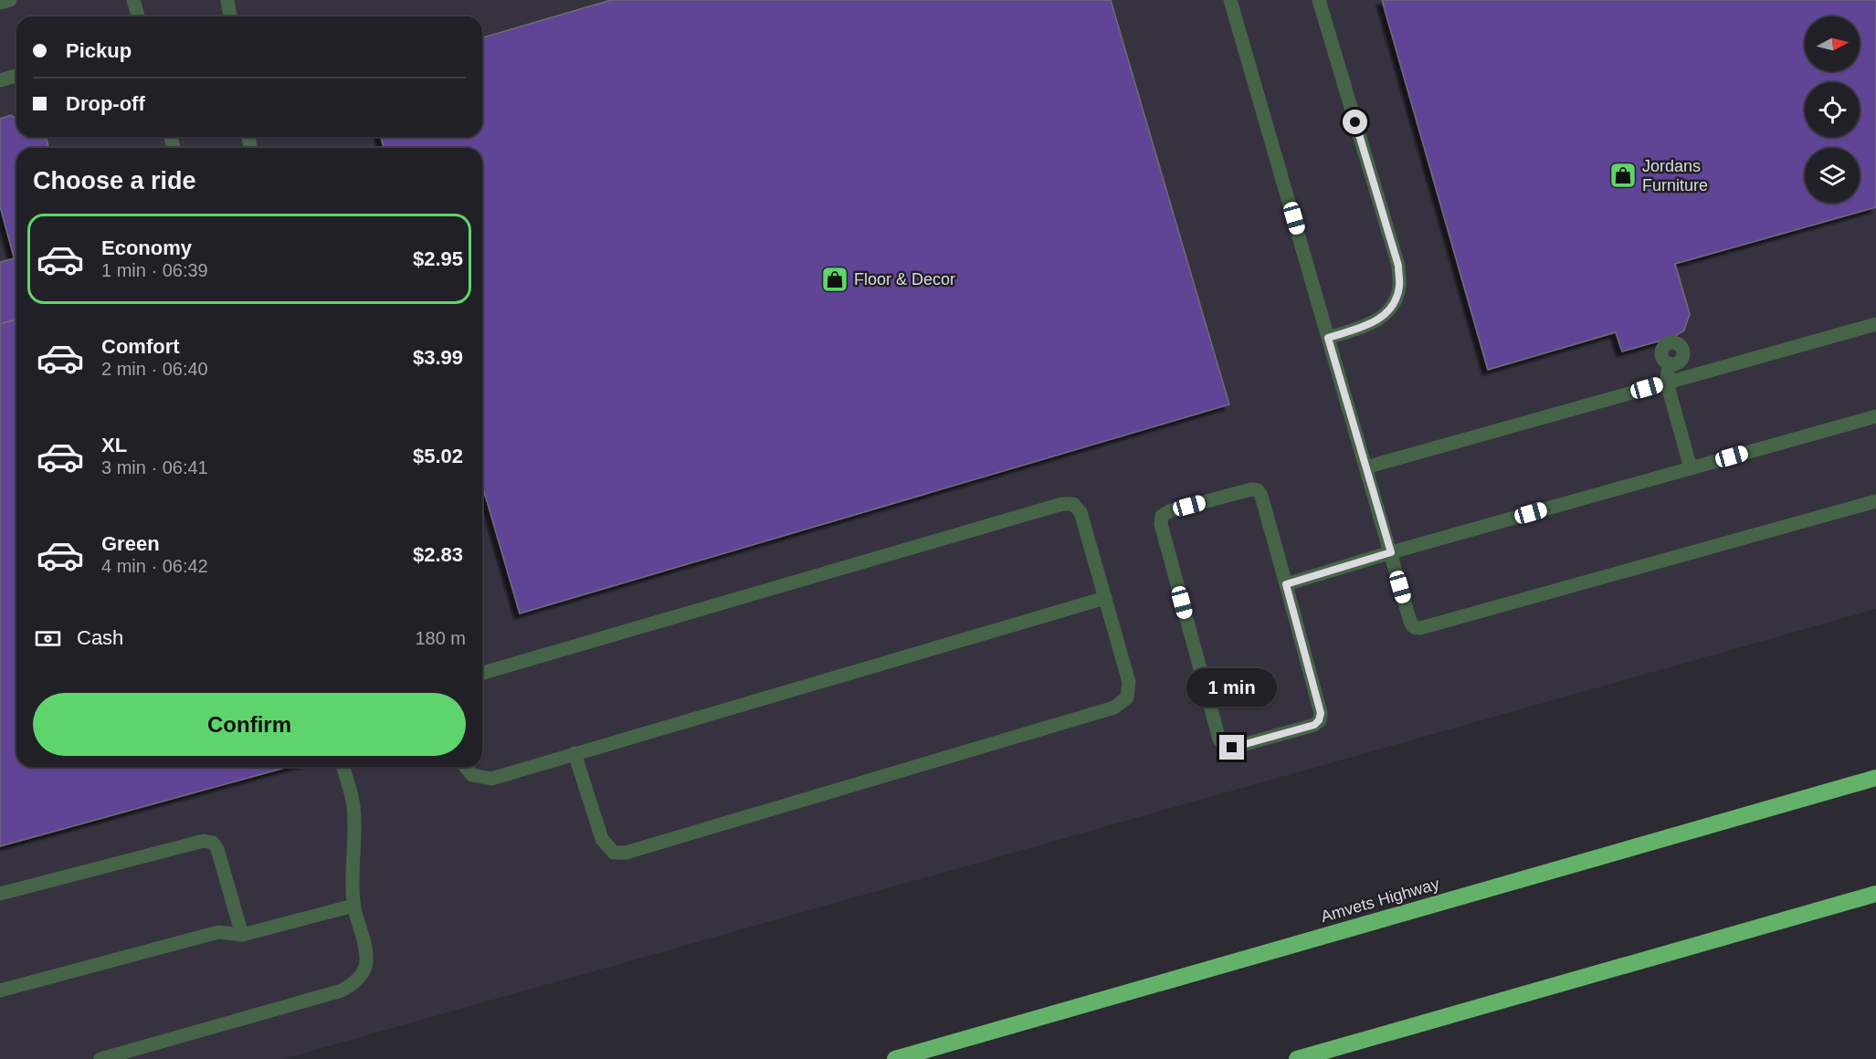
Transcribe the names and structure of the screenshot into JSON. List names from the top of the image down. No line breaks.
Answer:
{"streets":{"highway":["Amvets Highway"]},"places":{"shop":["Jordans Furniture","Floor & Decor"]},"north":"right","page":{"banner":["Pickup","Drop-off"],"heading":"Choose a ride","list":[{"name":"Economy","note":"1 min · 06:39","value":"$2.95"},{"name":"Comfort","note":"2 min · 06:40","value":"$3.99"},{"name":"XL","note":"3 min · 06:41","value":"$5.02"},{"name":"Green","note":"4 min · 06:42","value":"$2.83"}],"pay":["Cash","180 m"],"bubble":"1 min","buttons":"Confirm"}}
